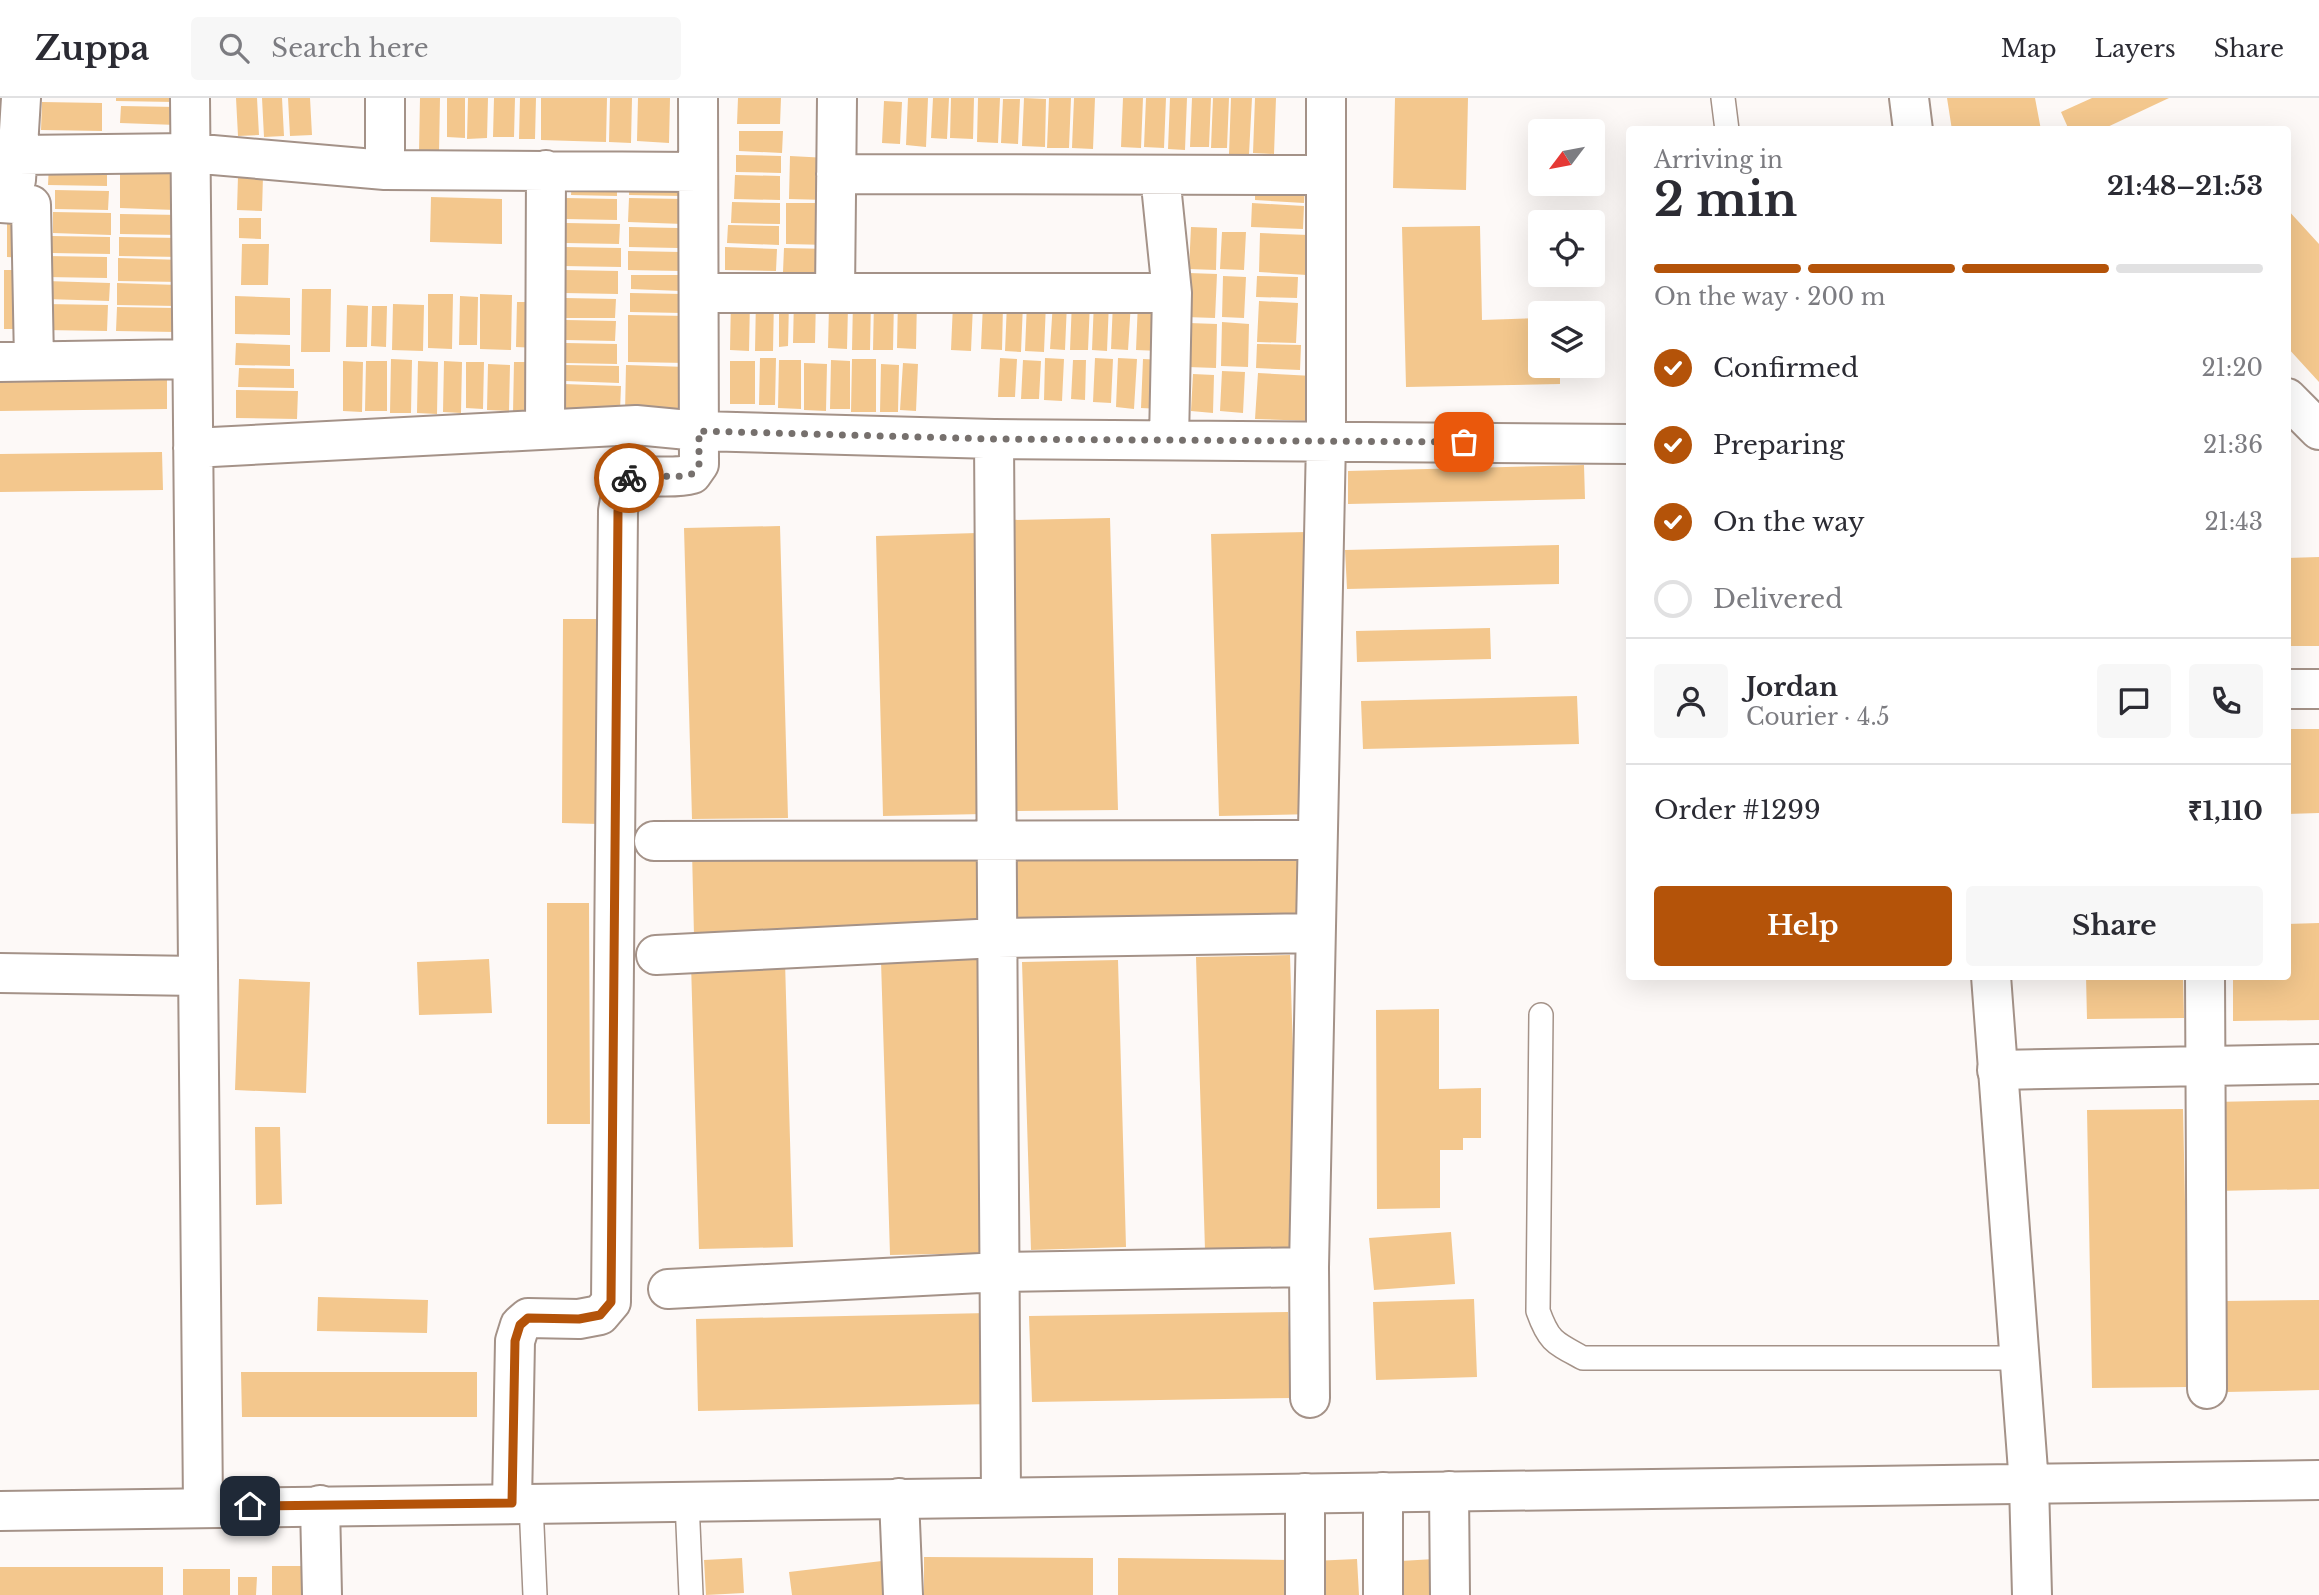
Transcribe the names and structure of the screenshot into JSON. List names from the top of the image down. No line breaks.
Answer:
{"north":"bottom left","page":{"header":"Zuppa","search":"Search here","nav":["Map","Layers","Share"],"heading":["2 min","Arriving in","21:48–21:53"],"panel":["Jordan","Courier · 4.5","Order #1299","₹1,110"],"bar":"On the way · 200 m","list":[["Confirmed","21:20"],["Preparing","21:36"],["On the way","21:43"],"Delivered"],"buttons":["Help","Share"]}}
